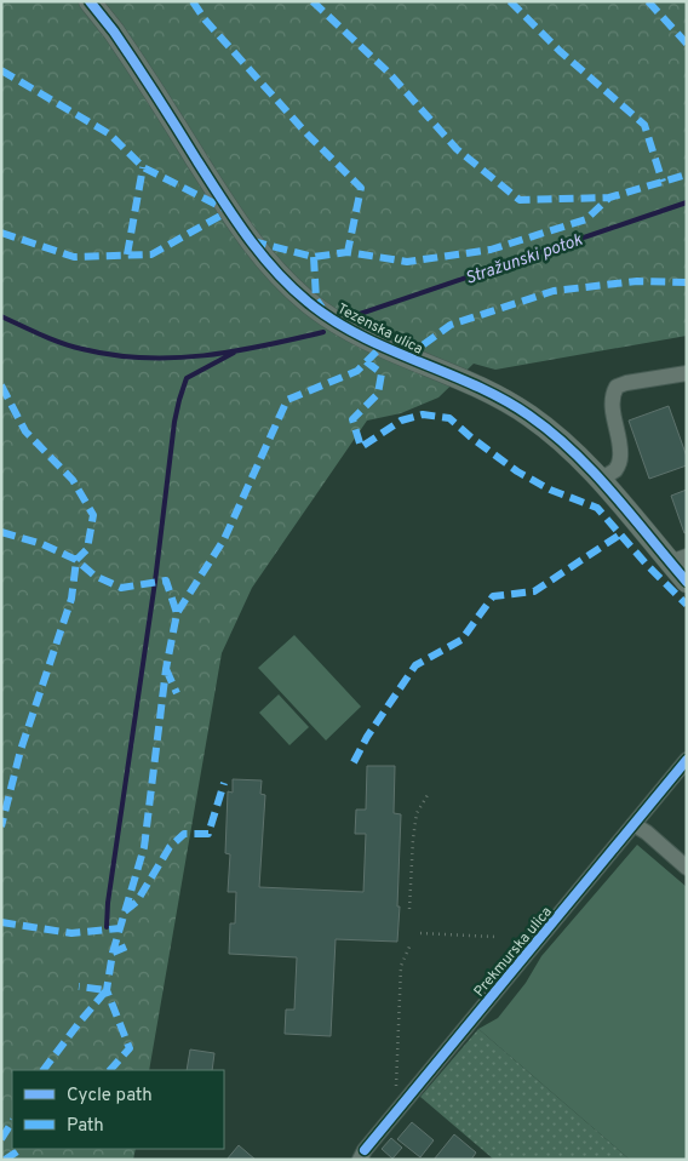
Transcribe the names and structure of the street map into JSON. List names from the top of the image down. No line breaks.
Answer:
{"streets":{"street":["Tezenska ulica","Prekmurska ulica"]},"water":["Stražunski potok"],"legend":["Cycle path","Path"]}
